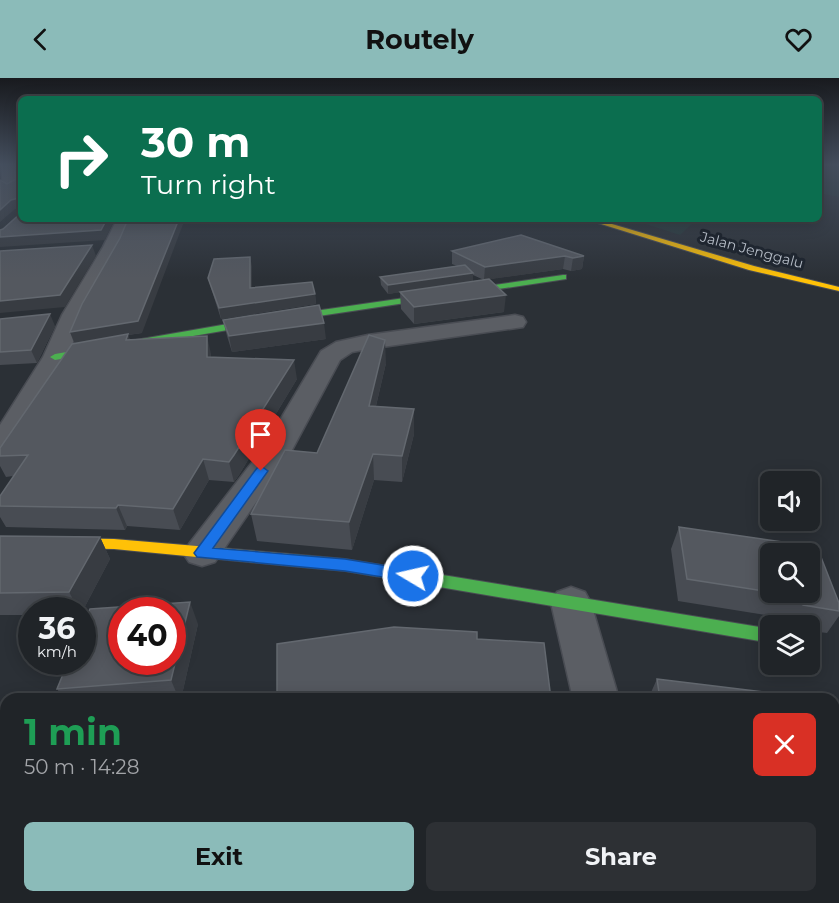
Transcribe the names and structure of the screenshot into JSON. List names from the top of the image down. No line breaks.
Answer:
{"streets":{"street":["Jalan Jenggalu"]},"page":{"header":"Routely","turn":["30 m","Turn right"],"speed":"36 km/h","limit":"40","heading":["1 min","50 m · 14:28"],"buttons":["Exit","Share"]}}
